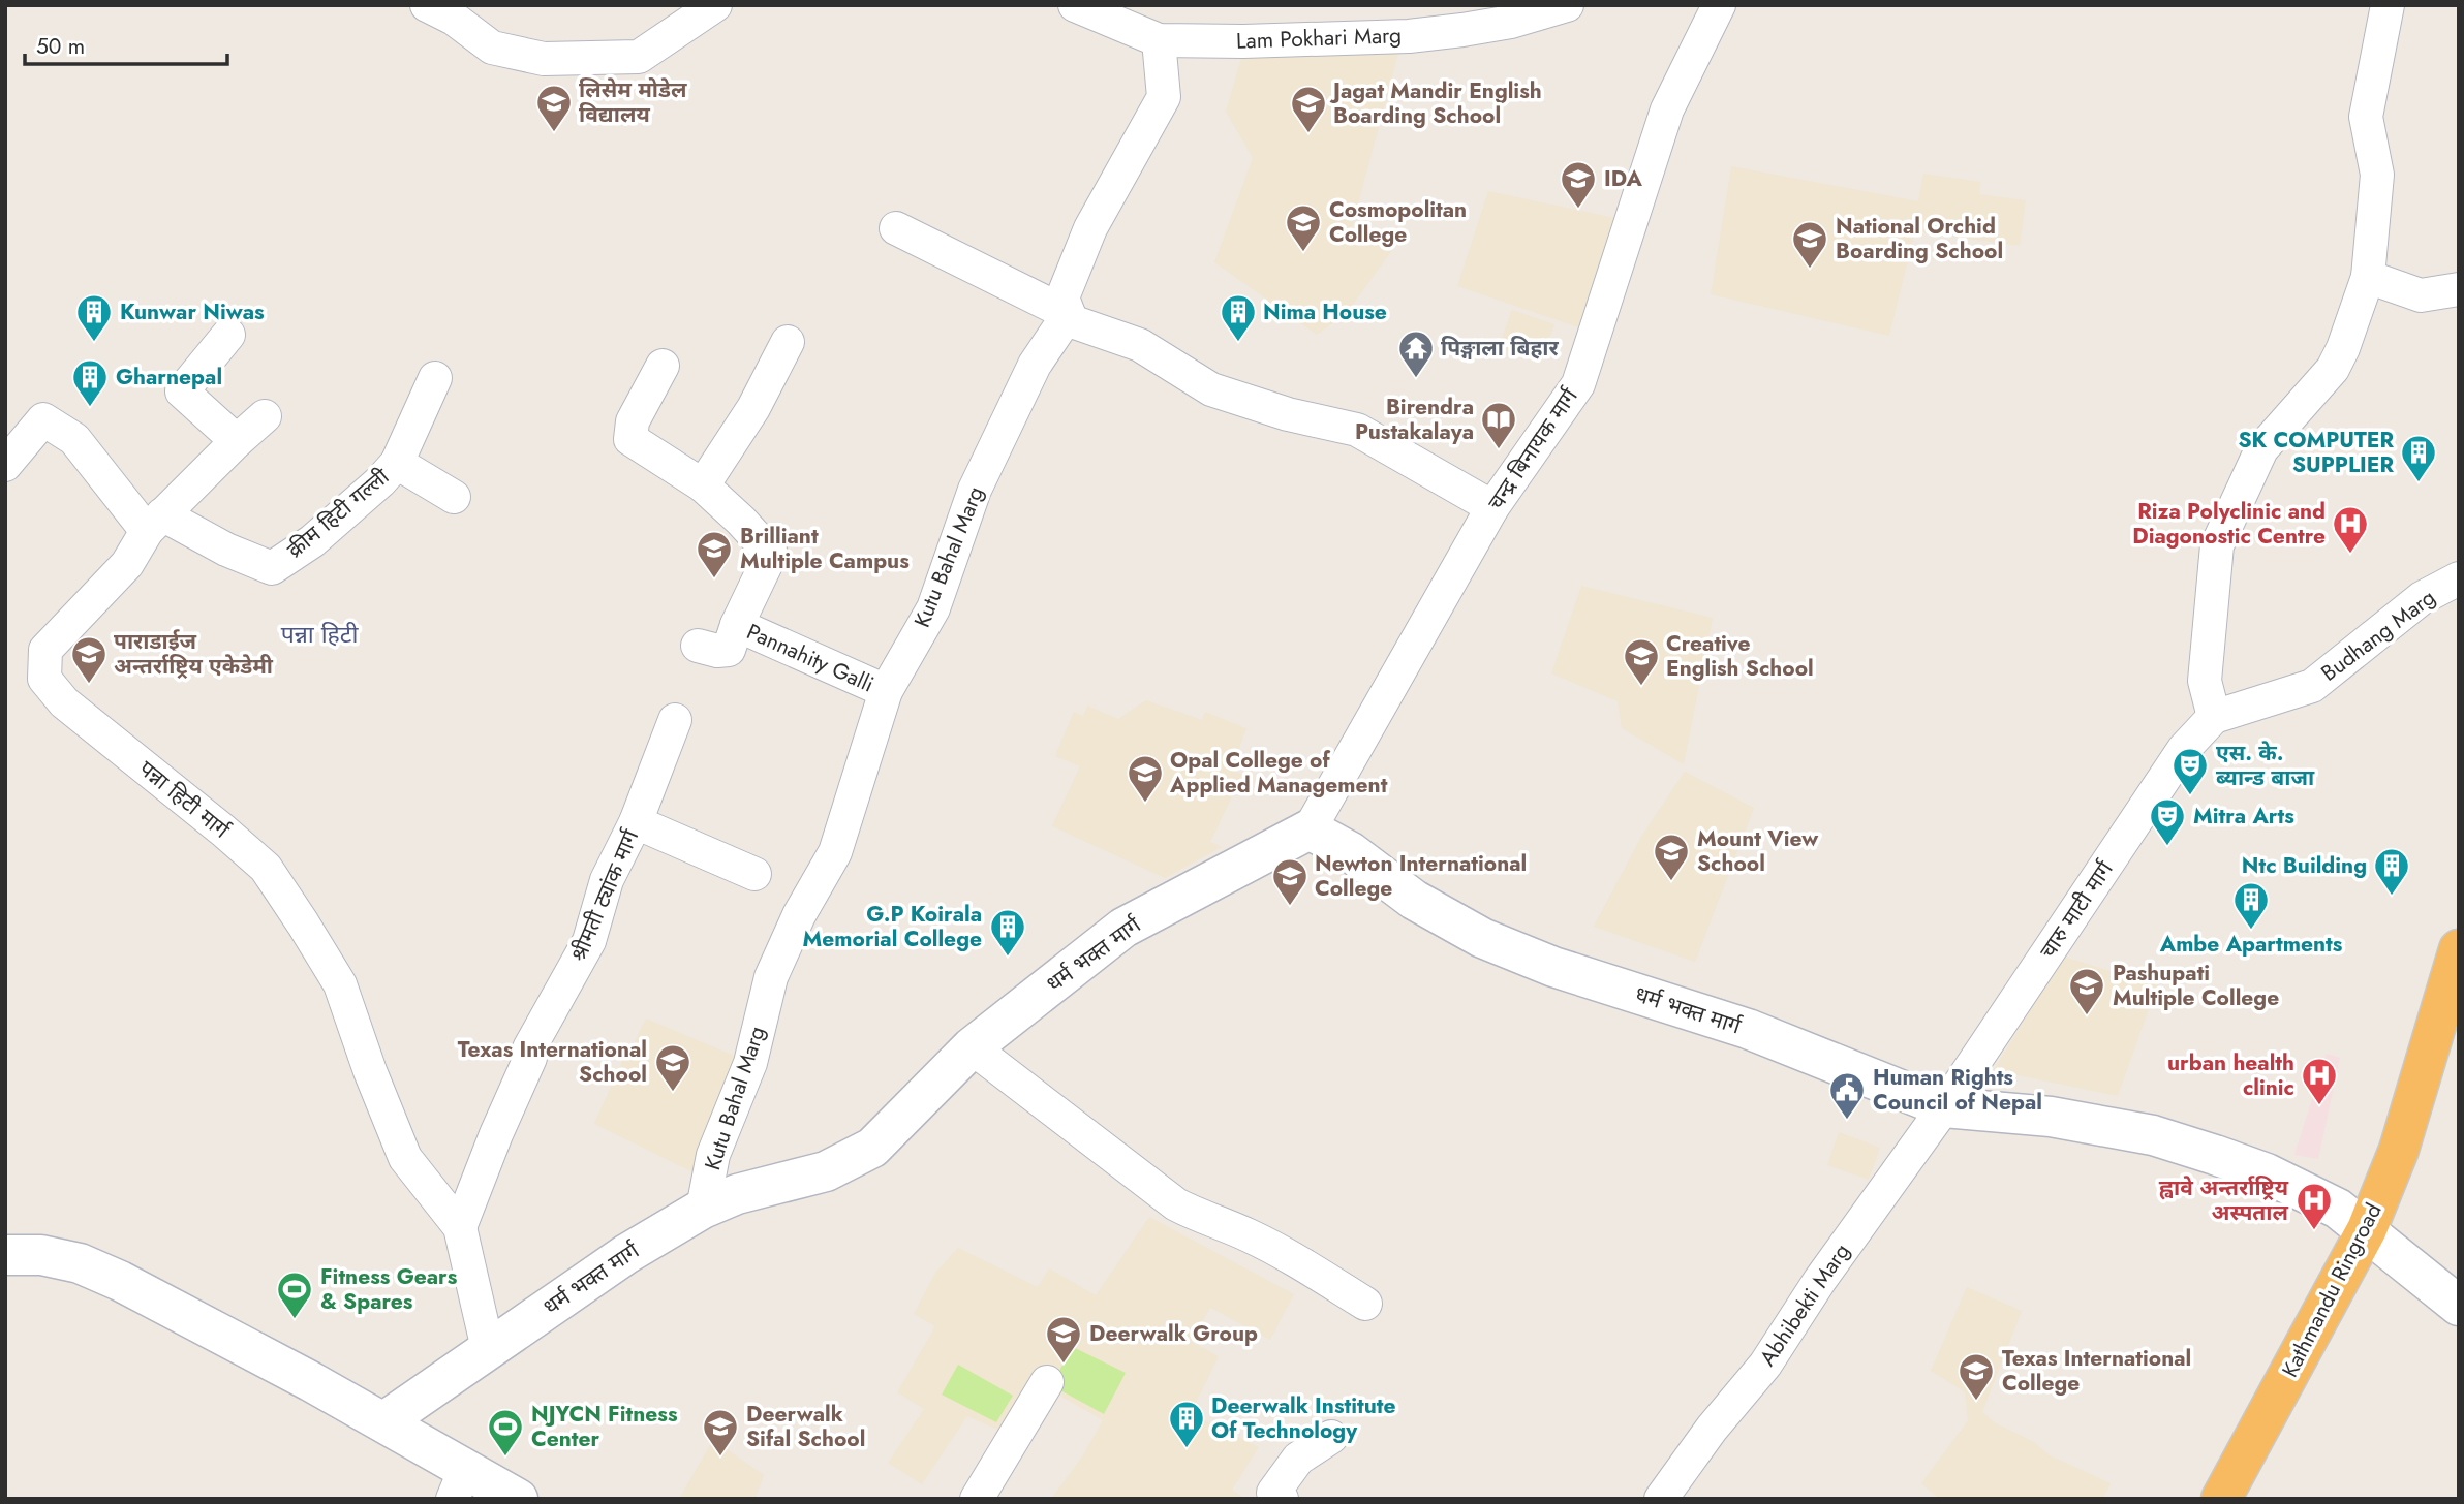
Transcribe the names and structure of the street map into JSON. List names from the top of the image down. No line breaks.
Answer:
{"streets":{"highway":["Kathmandu Ringroad"],"main road":["धर्म भक्त मार्ग"],"street":["Lam Pokhari Marg","चन्द्र बिनायक मार्ग","क्रीम हिटी गल्ली","Kutu Bahal Marg","Budhang Marg","Pannahity Galli","पन्ना हिटी मार्ग","श्रीमती ट्यांक मार्ग","चारु माटी मार्ग","Abhibekti Marg"]},"crossings":[["चन्द्र बिनायक मार्ग","धर्म भक्त मार्ग"],["क्रीम हिटी गल्ली","पन्ना हिटी मार्ग"],["Kutu Bahal Marg","Pannahity Galli"],["Kutu Bahal Marg","धर्म भक्त मार्ग"],["Budhang Marg","चारु माटी मार्ग"],["पन्ना हिटी मार्ग","श्रीमती ट्यांक मार्ग"],["पन्ना हिटी मार्ग","धर्म भक्त मार्ग"],["चारु माटी मार्ग","धर्म भक्त मार्ग"],["चारु माटी मार्ग","Abhibekti Marg"],["धर्म भक्त मार्ग","Kathmandu Ringroad"],["धर्म भक्त मार्ग","Abhibekti Marg"]],"districts":["पन्ना हिटी"],"places":{"school or university":["लिसेम मोडेल विद्यालय","Jagat Mandir English Boarding School","IDA","Cosmopolitan College","National Orchid Boarding School","Brilliant Multiple Campus","पाराडाईज अन्तर्राष्ट्रिय एकेडेमी","Creative English School","Opal College of Applied Management","Mount View School","Newton International College","Pashupati Multiple College","Texas International School","Deerwalk Group","Texas International College","Deerwalk Sifal School"],"building":["Kunwar Niwas","Nima House","Gharnepal","SK COMPUTER SUPPLIER","Ntc Building","Ambe Apartments","G.P Koirala Memorial College","Deerwalk Institute Of Technology"],"temple":["पिङ्गाला बिहार"],"library":["Birendra Pustakalaya"],"hospital":["Riza Polyclinic and Diagonostic Centre","urban health clinic","ह्वावे अन्तर्राष्ट्रिय अस्पताल"],"theatre":["एस. के. ब्यान्ड बाजा","Mitra Arts"],"public building":["Human Rights Council of Nepal"],"sports":["Fitness Gears & Spares","NJYCN Fitness Center"]},"scale_bar":"50 m"}
